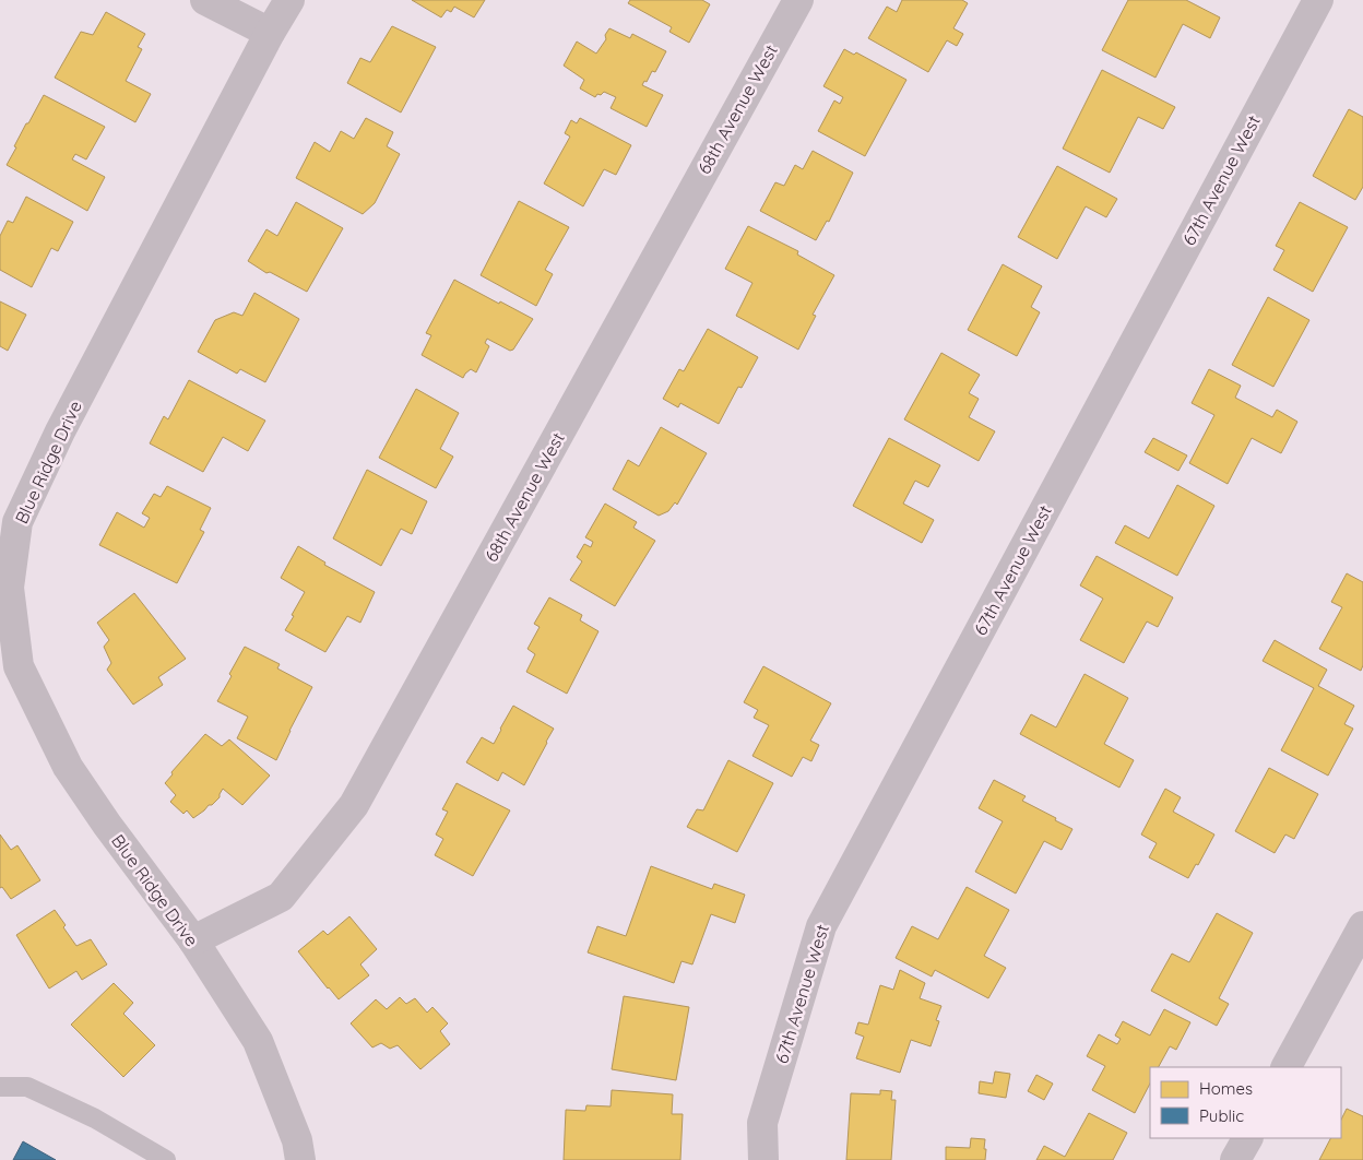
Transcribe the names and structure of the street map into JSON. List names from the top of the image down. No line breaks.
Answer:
{"streets":{"street":["68th Avenue West","67th Avenue West","Blue Ridge Drive"]},"crossings":[["68th Avenue West","Blue Ridge Drive"]],"legend":["Homes","Public"]}
